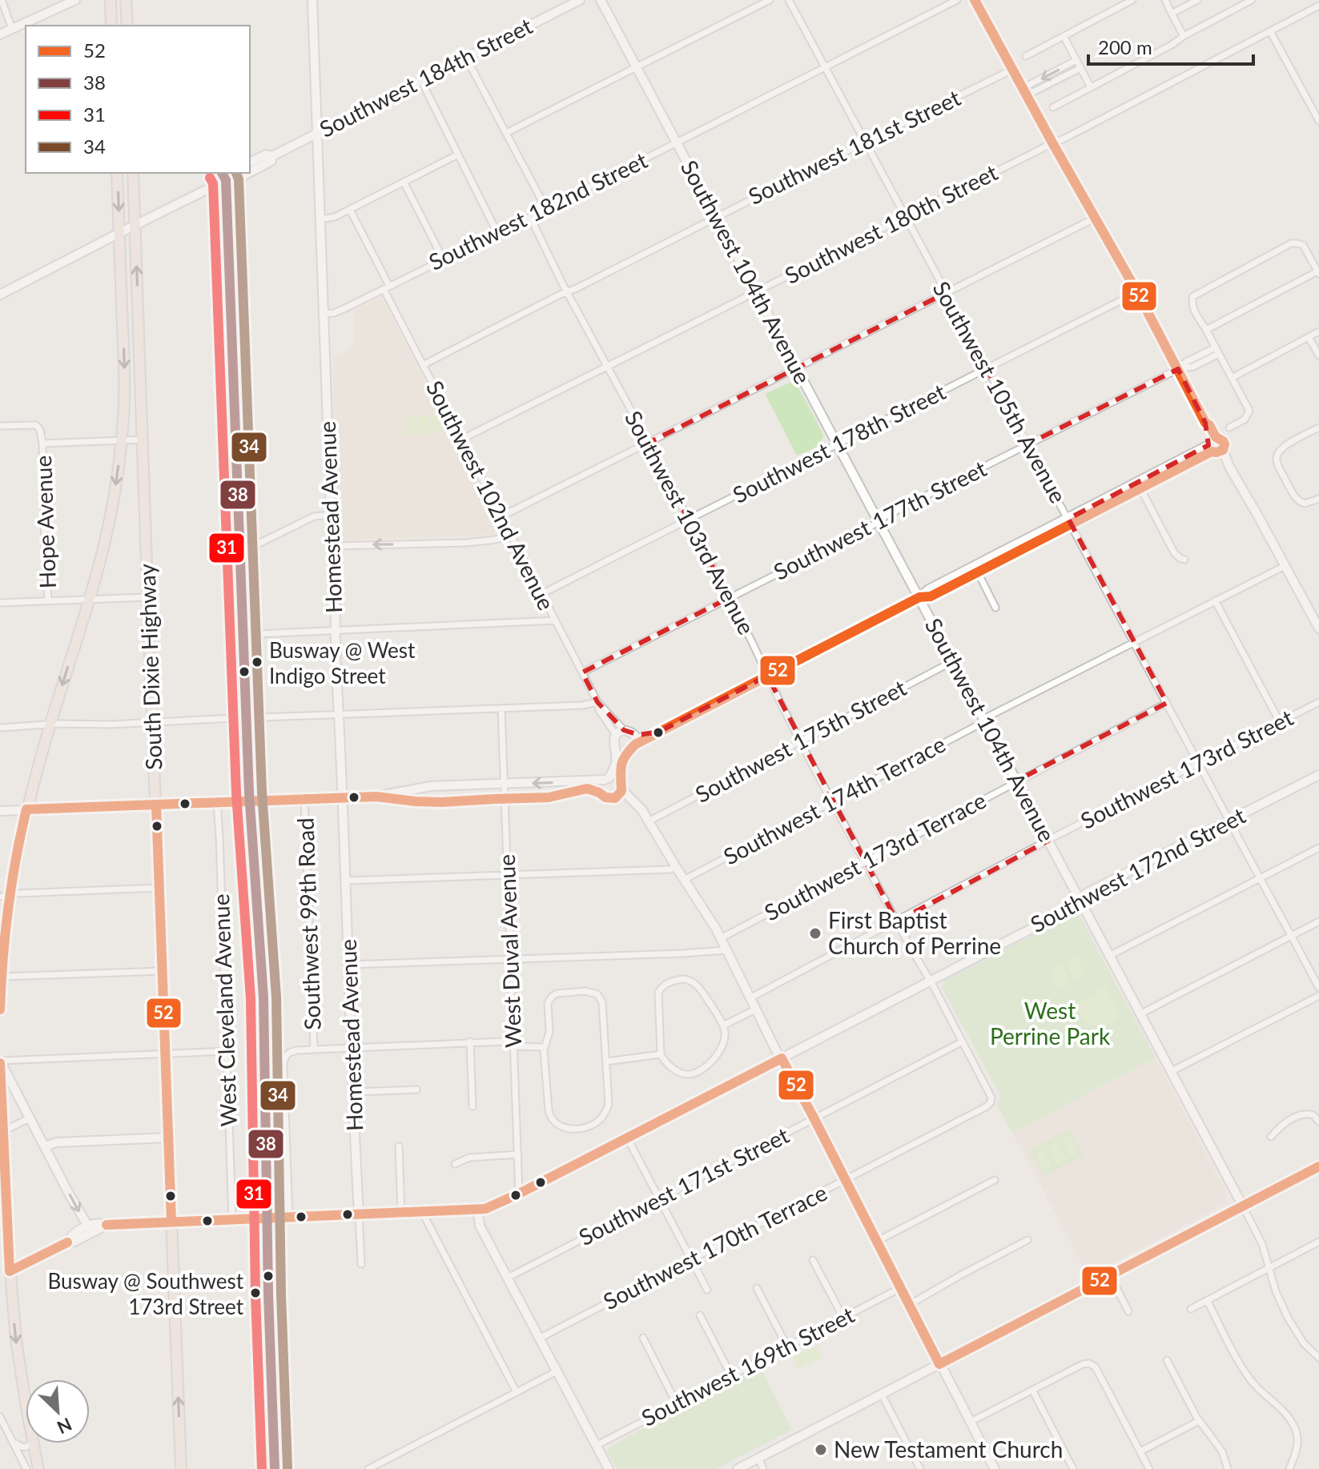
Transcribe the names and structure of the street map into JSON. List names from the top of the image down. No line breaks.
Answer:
{"streets":{"highway":["South Dixie Highway"],"street":["Southwest 184th Street","Southwest 181st Street","Southwest 182nd Street","Southwest 180th Street","Southwest 104th Avenue","Southwest 105th Avenue","Southwest 178th Street","Southwest 102nd Avenue","Homestead Avenue","Southwest 177th Street","Hope Avenue","Southwest 103rd Avenue","Southwest 175th Street","Southwest 173rd Street","Southwest 174th Terrace","Southwest 173rd Terrace","Southwest 172nd Street","Southwest 99th Road","West Duval Avenue","West Cleveland Avenue","Southwest 171st Street","Southwest 170th Terrace","Southwest 169th Street"]},"crossings":[["Southwest 184th Street","Homestead Avenue"],["Southwest 184th Street","South Dixie Highway"],["Southwest 181st Street","Southwest 104th Avenue"],["Southwest 181st Street","Southwest 105th Avenue"],["Southwest 181st Street","Southwest 102nd Avenue"],["Southwest 181st Street","Southwest 103rd Avenue"],["Southwest 182nd Street","Southwest 104th Avenue"],["Southwest 182nd Street","Southwest 105th Avenue"],["Southwest 182nd Street","Southwest 102nd Avenue"],["Southwest 182nd Street","Homestead Avenue"],["Southwest 182nd Street","Southwest 103rd Avenue"],["Southwest 180th Street","Southwest 104th Avenue"],["Southwest 180th Street","Southwest 105th Avenue"],["Southwest 180th Street","Southwest 102nd Avenue"],["Southwest 180th Street","Southwest 103rd Avenue"],["Southwest 104th Avenue","Southwest 178th Street"],["Southwest 104th Avenue","Southwest 177th Street"],["Southwest 104th Avenue","Southwest 175th Street"],["Southwest 104th Avenue","Southwest 173rd Street"],["Southwest 104th Avenue","Southwest 174th Terrace"],["Southwest 104th Avenue","Southwest 173rd Terrace"],["Southwest 104th Avenue","Southwest 172nd Street"],["Southwest 105th Avenue","Southwest 178th Street"],["Southwest 105th Avenue","Southwest 177th Street"],["Southwest 105th Avenue","Southwest 173rd Street"],["Southwest 105th Avenue","Southwest 174th Terrace"],["Southwest 105th Avenue","Southwest 173rd Terrace"],["Southwest 105th Avenue","Southwest 172nd Street"],["Southwest 178th Street","Southwest 102nd Avenue"],["Southwest 178th Street","Southwest 103rd Avenue"],["Southwest 102nd Avenue","Southwest 177th Street"],["Homestead Avenue","Southwest 172nd Street"],["Southwest 177th Street","Southwest 103rd Avenue"],["Southwest 103rd Avenue","Southwest 175th Street"],["Southwest 103rd Avenue","Southwest 173rd Street"],["Southwest 103rd Avenue","Southwest 174th Terrace"],["Southwest 103rd Avenue","Southwest 173rd Terrace"],["Southwest 103rd Avenue","Southwest 172nd Street"],["Southwest 103rd Avenue","Southwest 171st Street"],["Southwest 103rd Avenue","Southwest 170th Terrace"],["South Dixie Highway","Southwest 172nd Street"],["Southwest 172nd Street","West Duval Avenue"],["Southwest 172nd Street","West Cleveland Avenue"]],"parks":["West Perrine Park"],"places":["Busway @ West Indigo Street","First Baptist Church of Perrine","Busway @ Southwest 173rd Street","New Testament Church"],"lines":["transit line 52","transit line 38","transit line 34","transit line 31"],"legend":["52","38","31","34"],"scale_bar":"200 m","north":"bottom right"}
